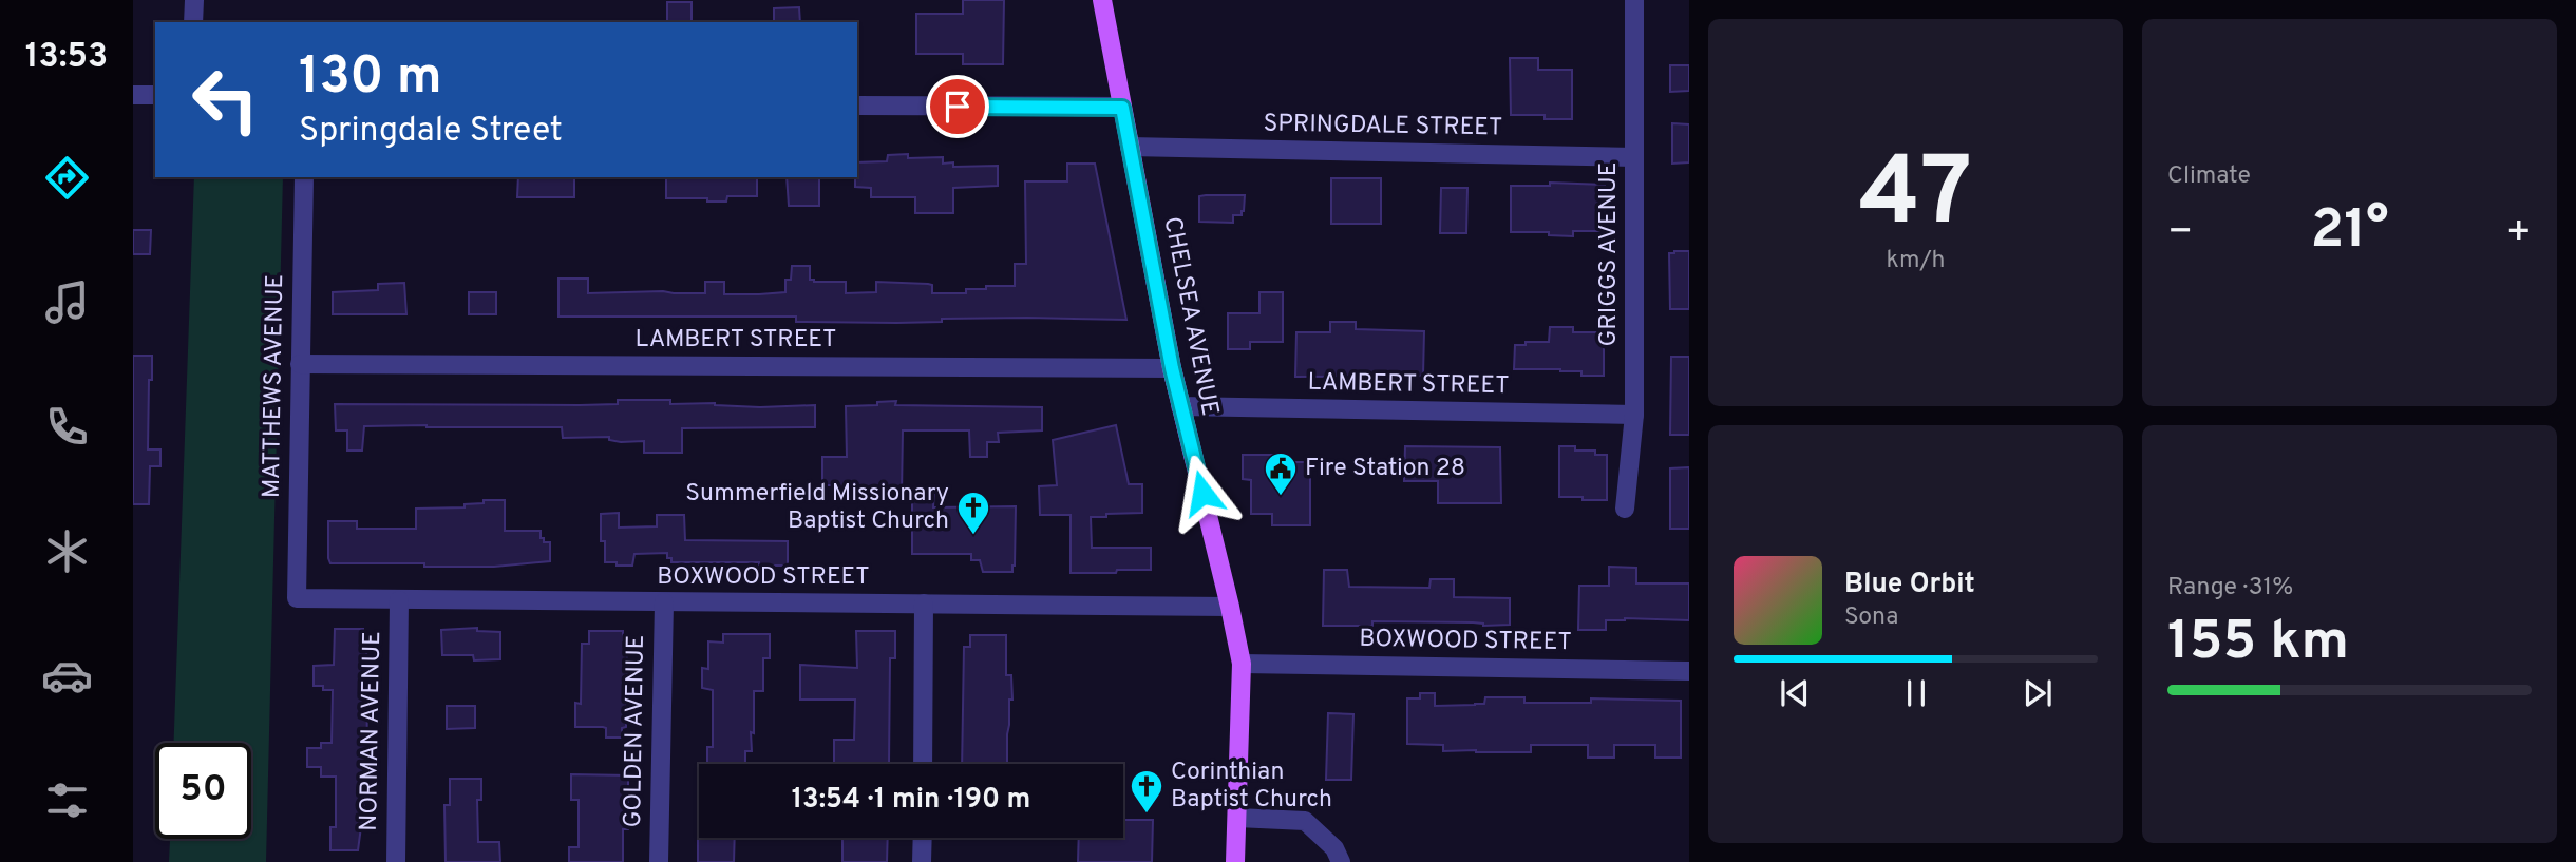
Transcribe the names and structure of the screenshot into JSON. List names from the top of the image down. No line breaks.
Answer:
{"streets":{"main road":["CHELSEA AVENUE"],"street":["SPRINGDALE STREET","GRIGGS AVENUE","LAMBERT STREET","MATTHEWS AVENUE","BOXWOOD STREET","NORMAN AVENUE","GOLDEN AVENUE"]},"crossings":[["SPRINGDALE STREET","GRIGGS AVENUE"],["SPRINGDALE STREET","CHELSEA AVENUE"],["GRIGGS AVENUE","LAMBERT STREET"],["CHELSEA AVENUE","LAMBERT STREET"],["CHELSEA AVENUE","BOXWOOD STREET"],["LAMBERT STREET","MATTHEWS AVENUE"],["MATTHEWS AVENUE","BOXWOOD STREET"],["BOXWOOD STREET","NORMAN AVENUE"],["BOXWOOD STREET","GOLDEN AVENUE"]],"places":{"public building":["Fire Station 28"],"church":["Summerfield Missionary Baptist Church","Corinthian Baptist Church"]},"page":{"tabs":"13:53","tile":[["47","km/h"],"Climate",["Range · 31%","155 km"]],"turn":["130 m","Springdale Street"],"heat":["−","21°","+"],"song":["Blue Orbit","Sona"],"limit":"50","trip":"13:54 · 1 min · 190 m"}}
